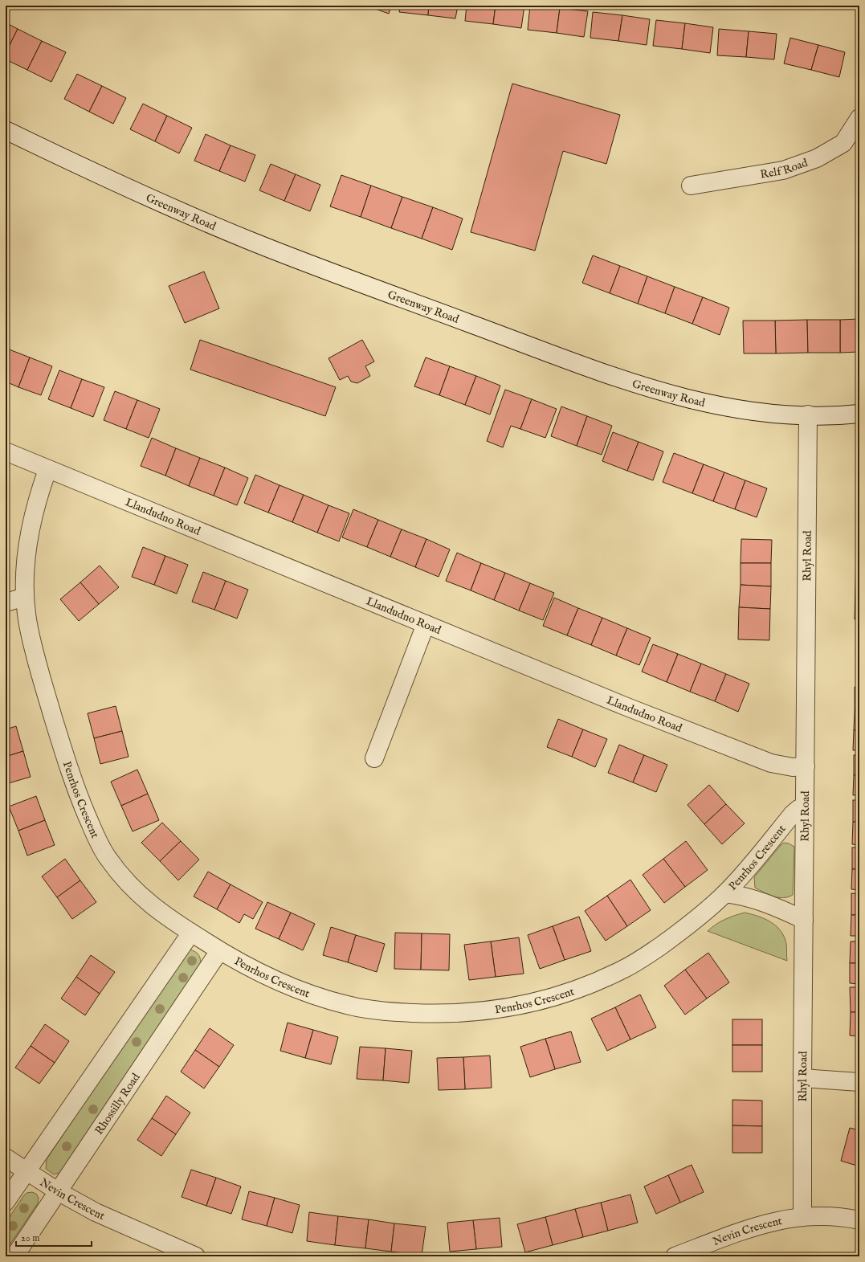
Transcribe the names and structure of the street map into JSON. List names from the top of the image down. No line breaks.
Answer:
{"streets":{"street":["Relf Road","Greenway Road","Llandudno Road","Rhyl Road","Penrhos Crescent","Rhossilly Road","Nevin Crescent"]},"crossings":[["Greenway Road","Rhyl Road"],["Llandudno Road","Rhyl Road"],["Llandudno Road","Penrhos Crescent"],["Rhyl Road","Penrhos Crescent"],["Rhyl Road","Nevin Crescent"],["Penrhos Crescent","Rhossilly Road"],["Rhossilly Road","Nevin Crescent"]],"scale_bar":"20 m"}
